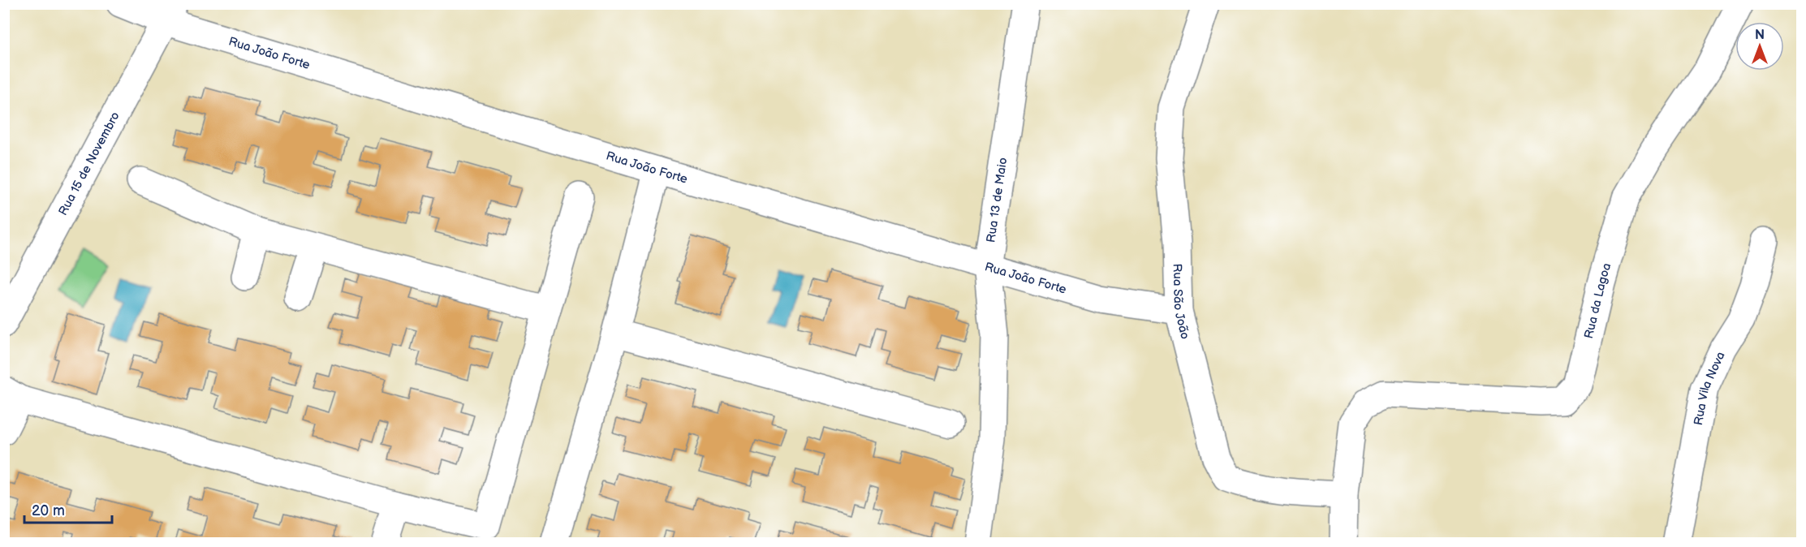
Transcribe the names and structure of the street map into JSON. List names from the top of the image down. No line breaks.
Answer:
{"streets":{"street":["Rua João Forte","Rua 15 de Novembro","Rua 13 de Maio","Rua da Lagoa","Rua São João","Rua Vila Nova"]},"crossings":[["Rua João Forte","Rua 15 de Novembro"],["Rua João Forte","Rua 13 de Maio"],["Rua João Forte","Rua São João"],["Rua da Lagoa","Rua São João"]],"scale_bar":"20 m","north":"top"}
